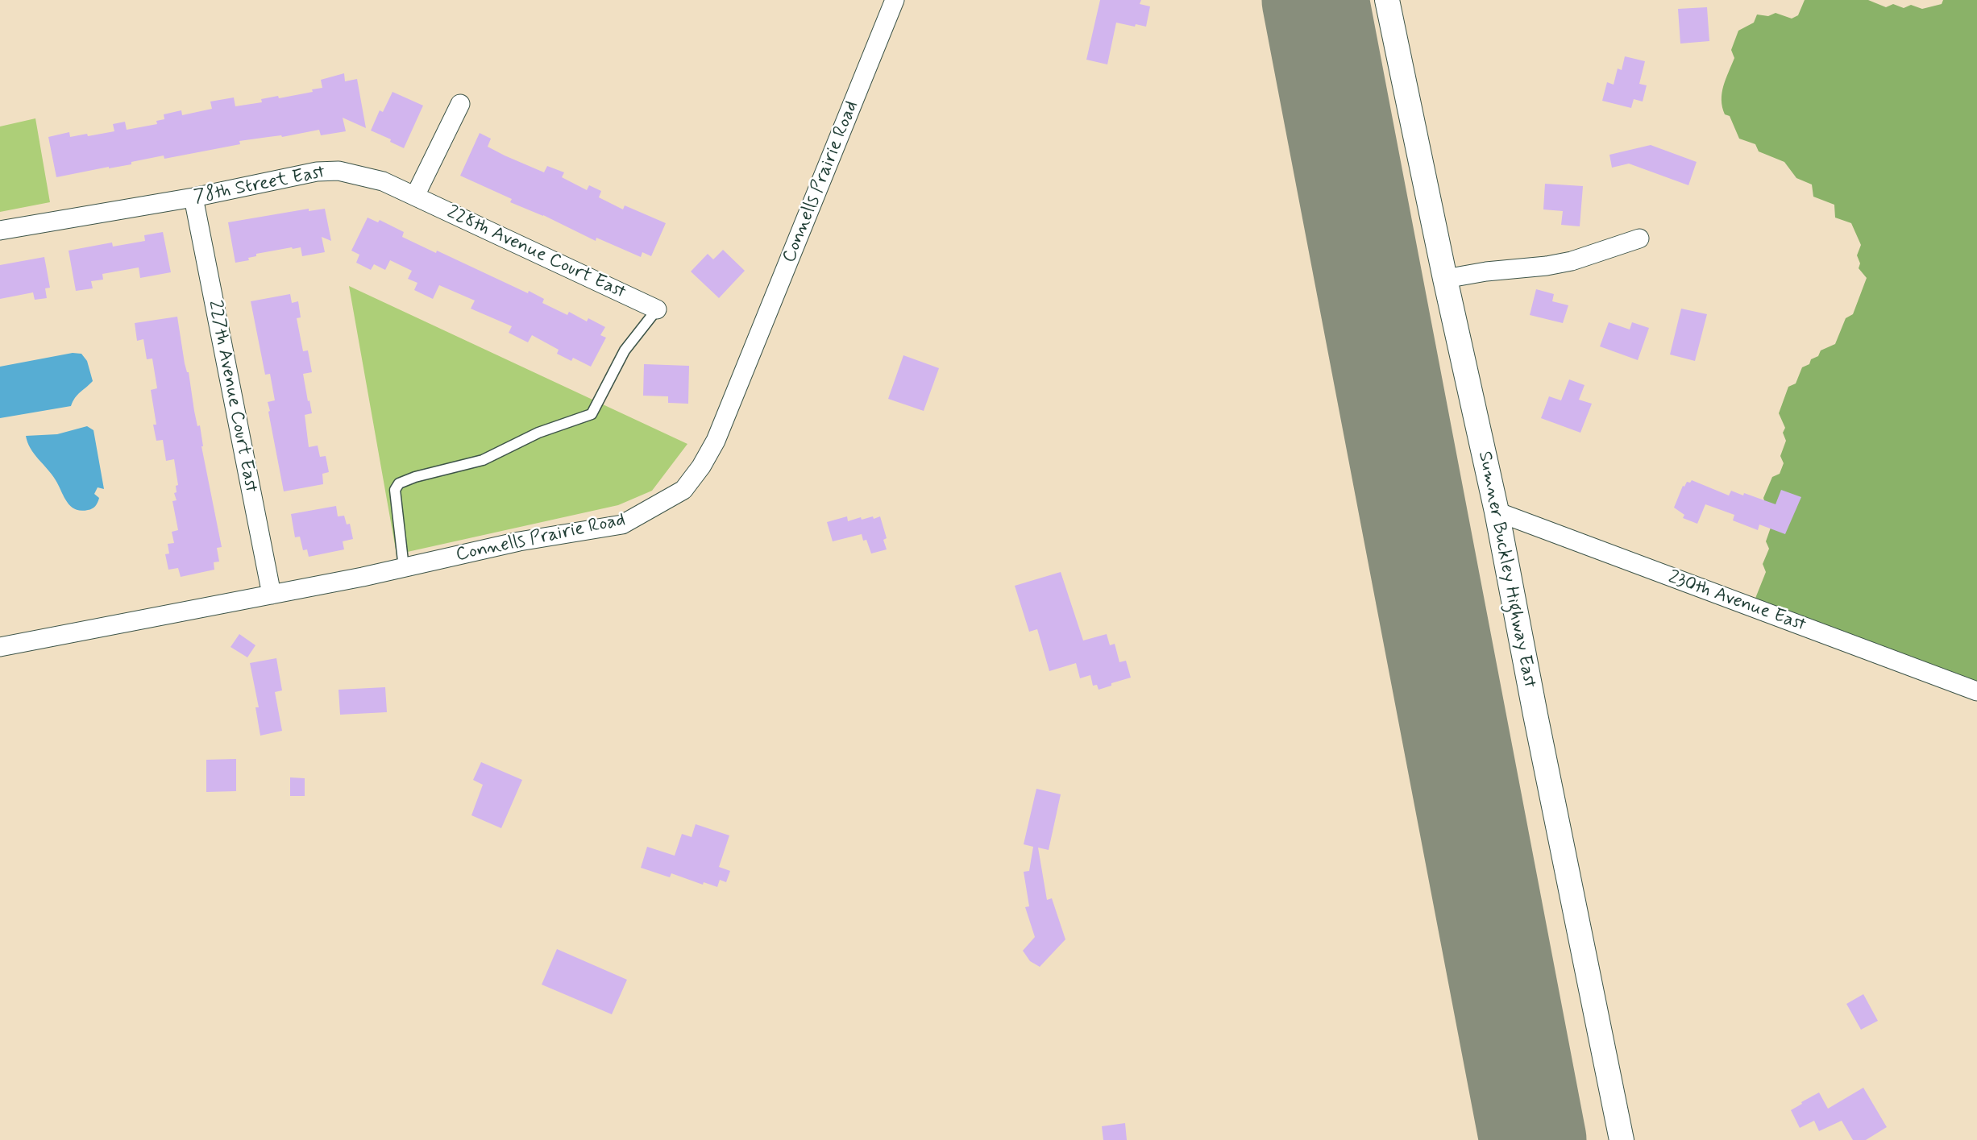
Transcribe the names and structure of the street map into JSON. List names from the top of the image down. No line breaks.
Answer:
{"streets":{"street":["Connells Prairie Road","78th Street East","228th Avenue Court East","227th Avenue Court East","Sumner Buckley Highway East","230th Avenue East"]},"crossings":[["Connells Prairie Road","227th Avenue Court East"],["78th Street East","228th Avenue Court East"],["78th Street East","227th Avenue Court East"],["Sumner Buckley Highway East","230th Avenue East"]]}
